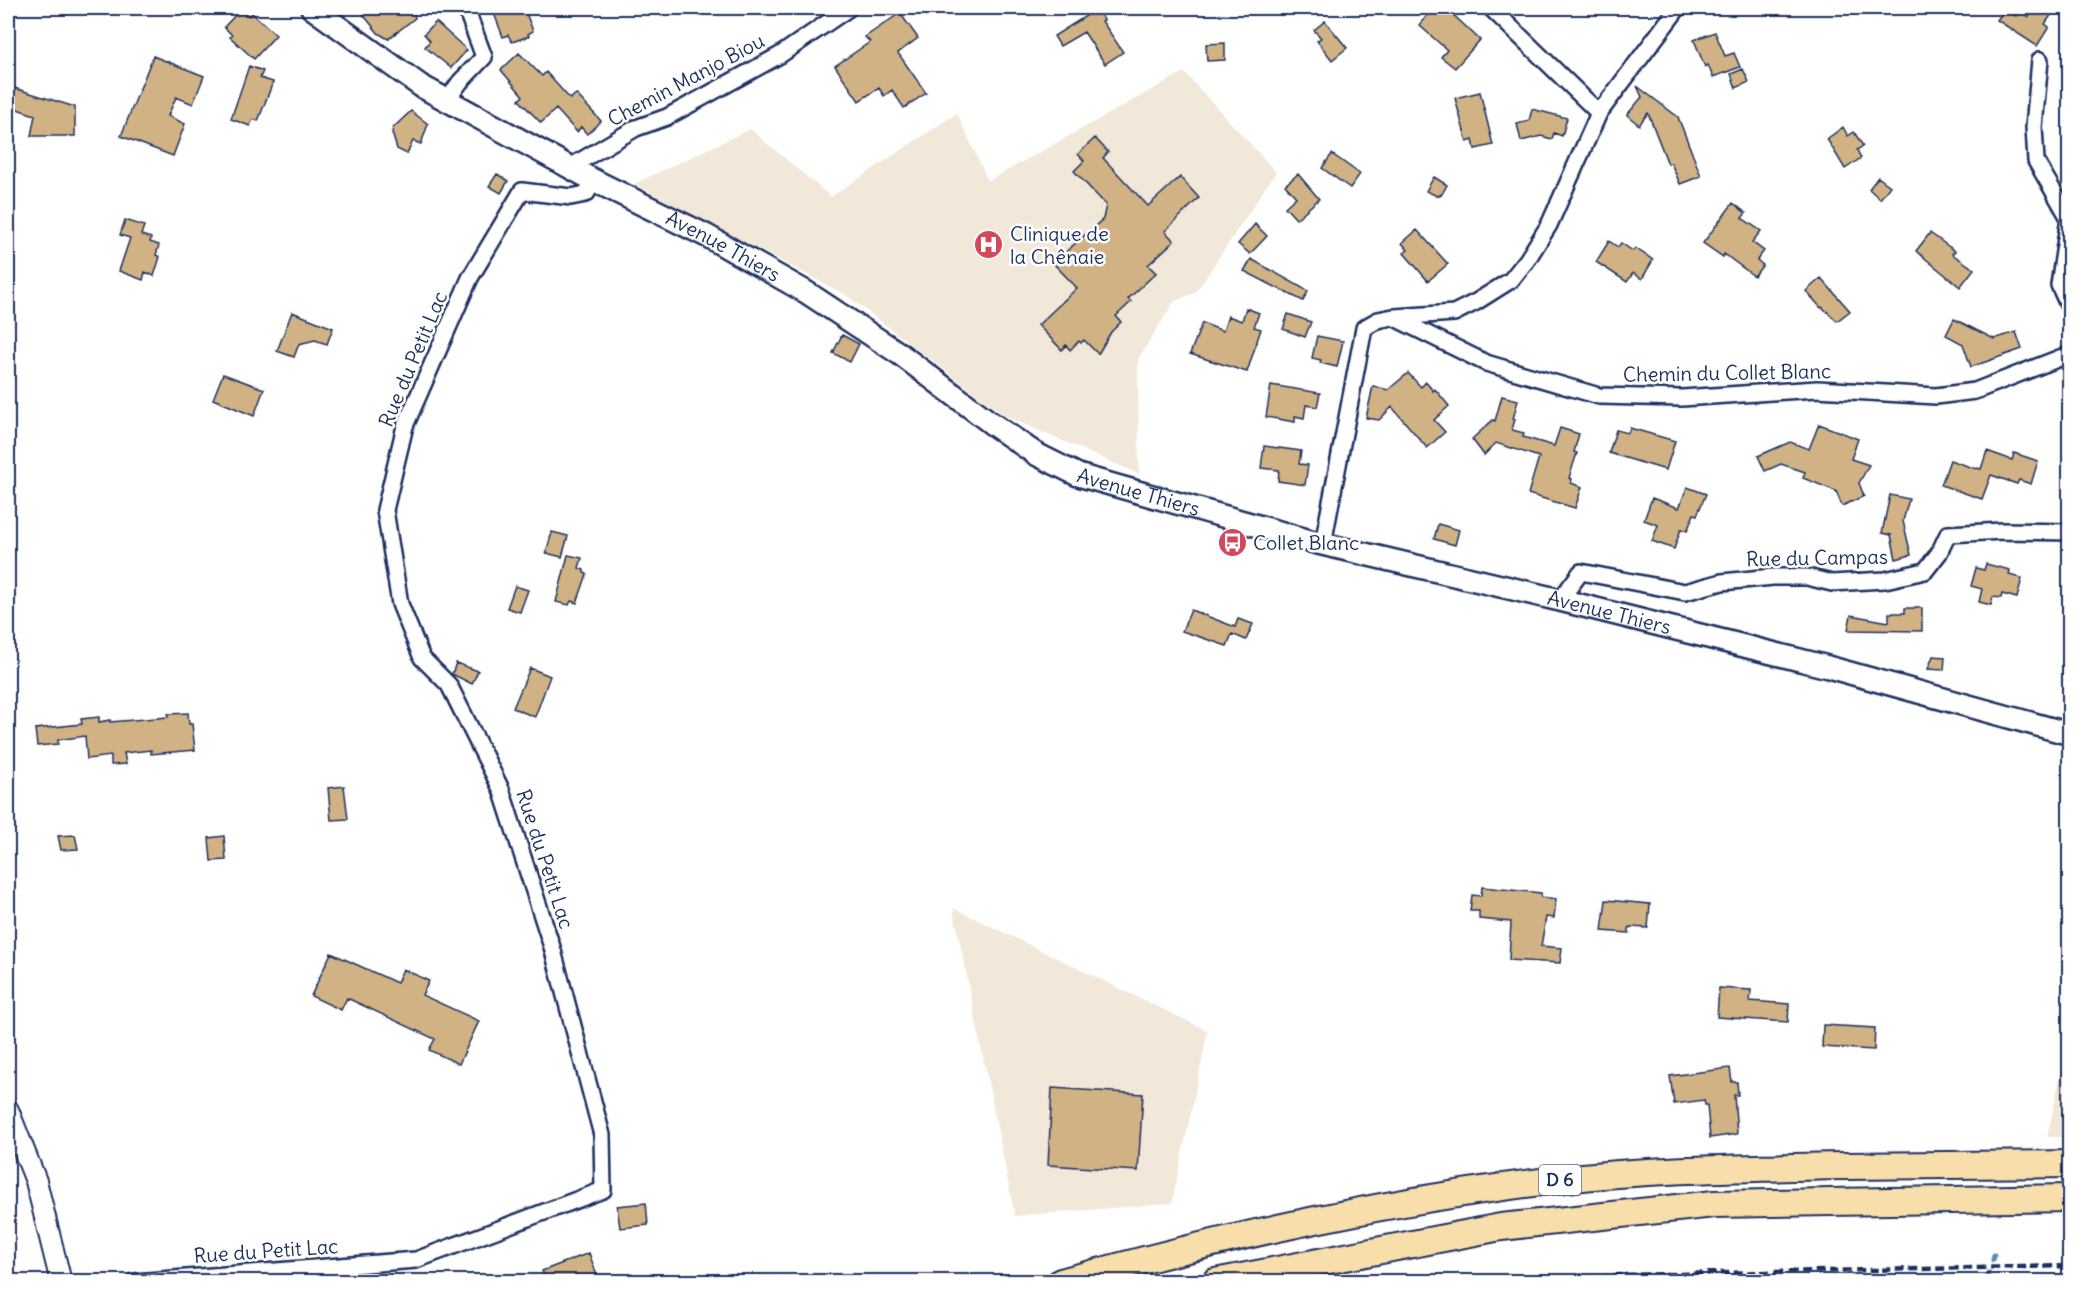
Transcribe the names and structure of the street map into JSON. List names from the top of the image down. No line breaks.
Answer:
{"streets":{"highway":["D 6"],"main road":["Avenue Thiers"],"street":["Chemin Manjo Biou","Rue du Petit Lac","Chemin du Collet Blanc","Rue du Campas"]},"crossings":[["Chemin Manjo Biou","Avenue Thiers"],["Avenue Thiers","Rue du Petit Lac"],["Avenue Thiers","Rue du Campas"]],"places":{"hospital":["Clinique de la Chênaie"],"bus stop":["Collet Blanc"]}}
